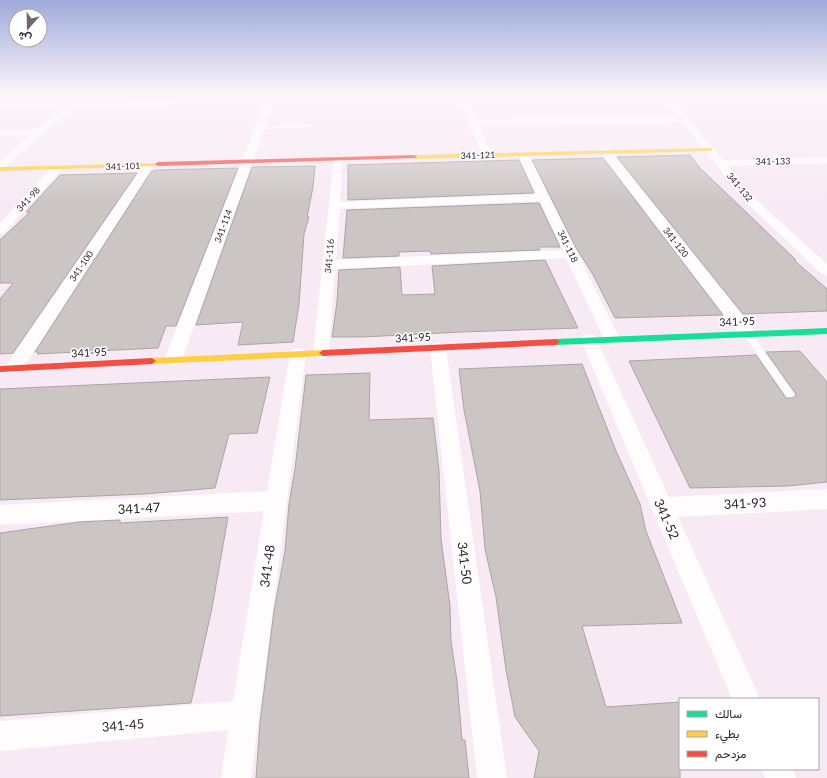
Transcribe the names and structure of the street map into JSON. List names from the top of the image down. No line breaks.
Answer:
{"streets":{"street":["341-121","341-133","341-101","341-132","341-98","341-114","341-120","341-118","341-116","341-100","341-95","341-93","341-47","341-52","341-50","341-48","341-45"]},"crossings":[["341-121","341-101"],["341-121","341-132"],["341-121","341-114"],["341-121","341-120"],["341-121","341-118"],["341-121","341-116"],["341-133","341-132"],["341-101","341-98"],["341-101","341-114"],["341-101","341-100"],["341-114","341-95"],["341-120","341-95"],["341-118","341-95"],["341-116","341-95"],["341-100","341-95"],["341-95","341-52"],["341-95","341-50"],["341-95","341-48"],["341-93","341-52"],["341-47","341-48"],["341-48","341-45"]],"legend":["سالك","بطيء","مزدحم"],"north":"bottom"}
